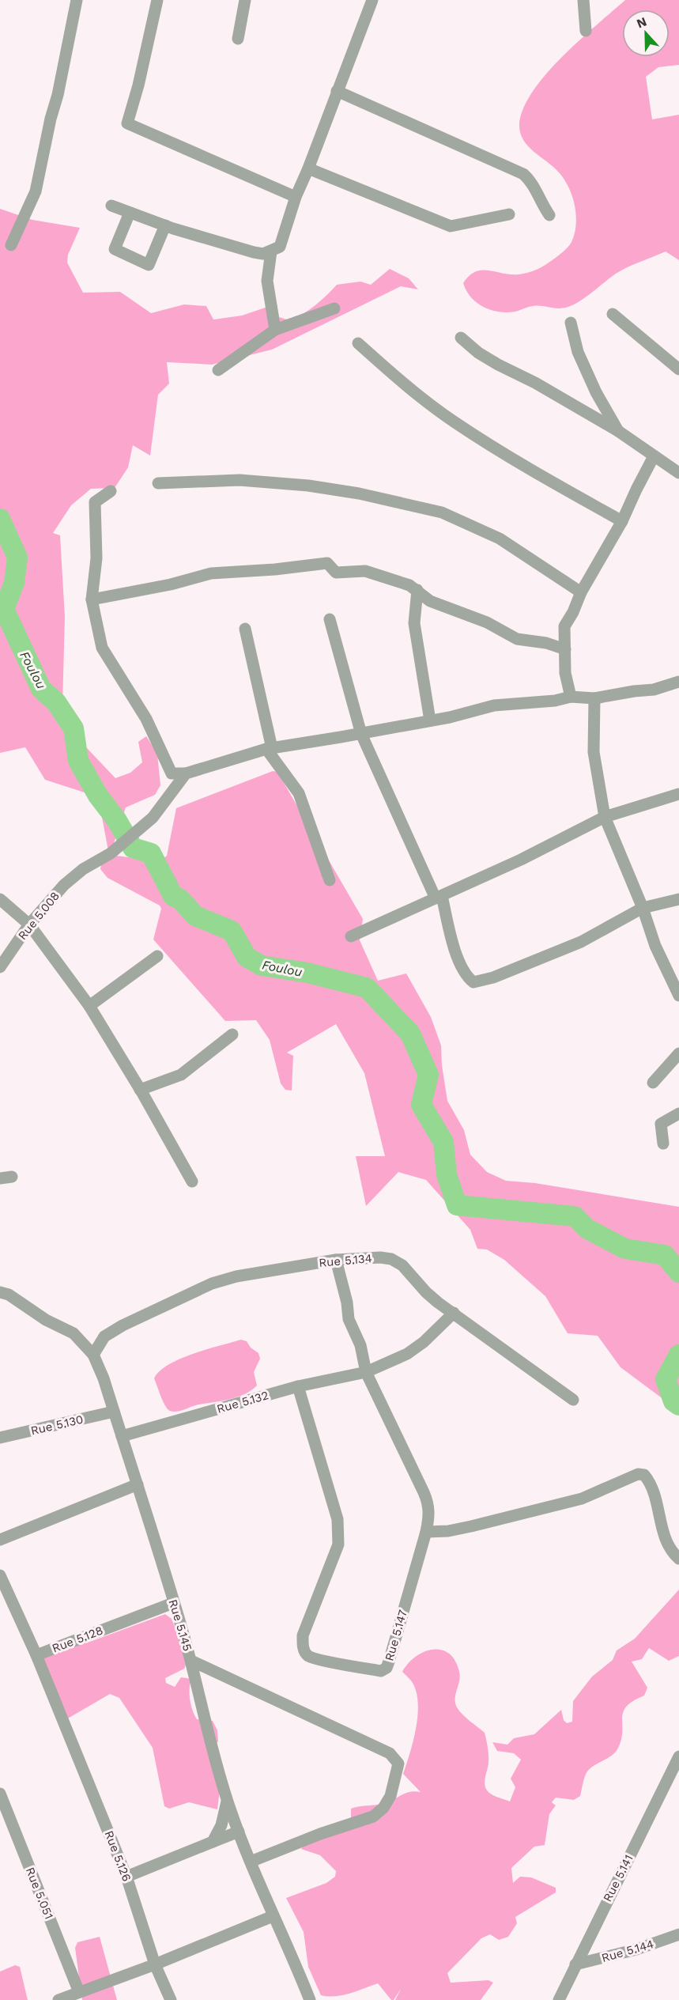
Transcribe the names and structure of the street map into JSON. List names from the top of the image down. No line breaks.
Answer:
{"streets":{"street":["Rue 5.008","Rue 5.134","Rue 5.132","Rue 5.130","Rue 5.145","Rue 5.147","Rue 5.128","Rue 5.126","Rue 5.141","Rue 5.051","Rue 5.144"]},"crossings":[["Rue 5.134","Rue 5.132"],["Rue 5.134","Rue 5.145"],["Rue 5.134","Rue 5.147"],["Rue 5.132","Rue 5.145"],["Rue 5.132","Rue 5.147"],["Rue 5.130","Rue 5.145"],["Rue 5.145","Rue 5.128"],["Rue 5.128","Rue 5.126"],["Rue 5.141","Rue 5.144"]],"water":["Foulou"],"north":"top"}
